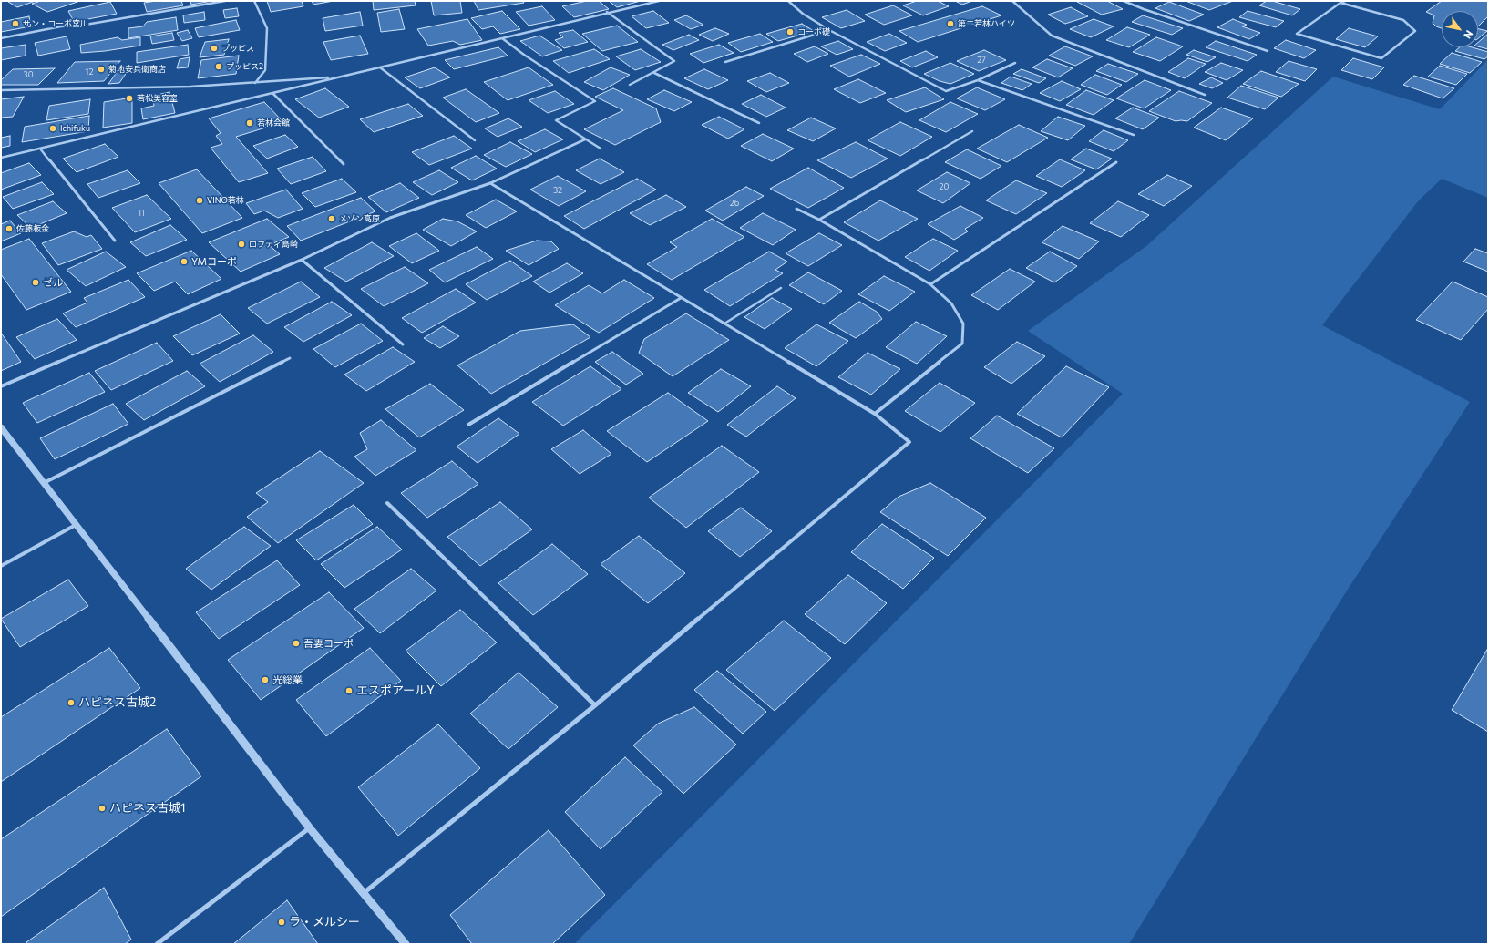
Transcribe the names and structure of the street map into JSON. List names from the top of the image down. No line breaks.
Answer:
{"places":["サン・コーポ宮川","第二若林ハイツ","コーポ礎","プッピス","プッピス2","菊地安兵衛商店","若松美容室","若林会館","Ichifuku","VINO若林","メゾン高原","佐藤板金","ロフティ島崎","YMコーポ","ゼル","吾妻コーポ","光総業","エスポアールY","ハピネス古城2","ハピネス古城1","ラ・メルシー"],"house_numbers":["27","12","30","20","32","26","11"],"north":"bottom right"}
